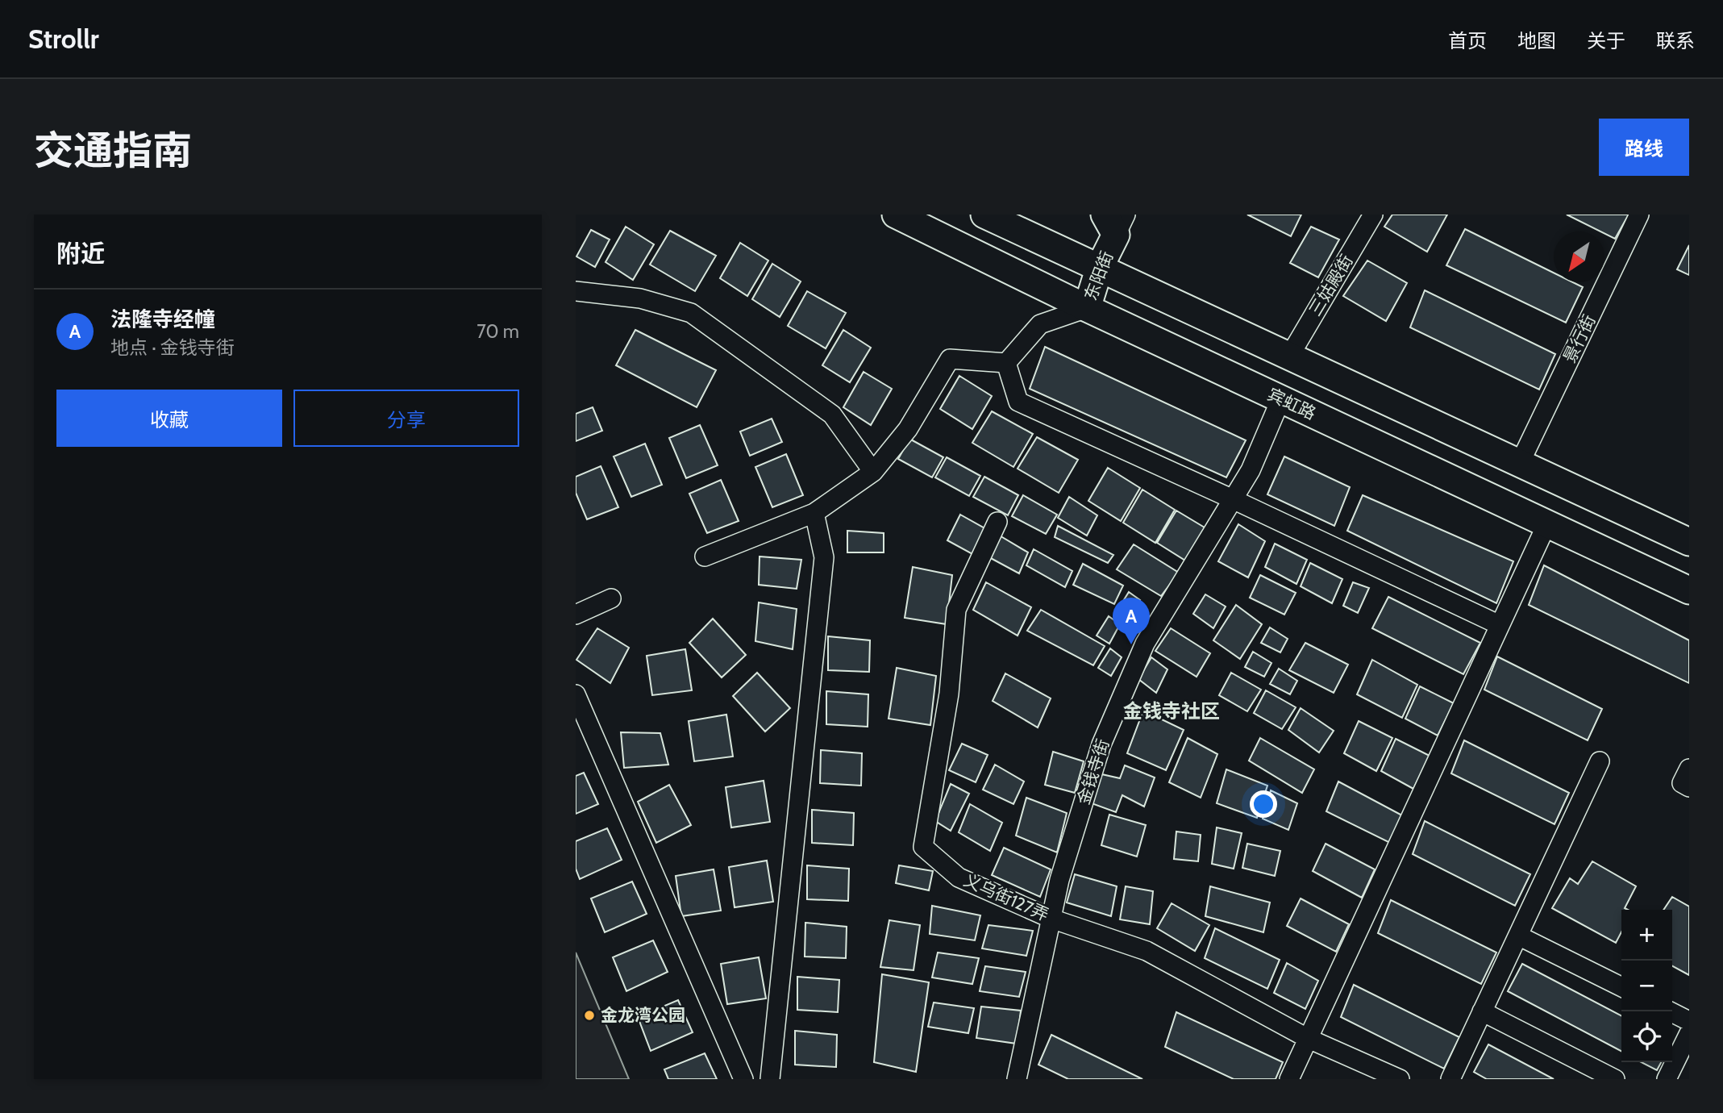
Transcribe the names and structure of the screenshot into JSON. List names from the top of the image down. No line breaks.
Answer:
{"streets":{"main road":["东阳街","宾虹路"],"street":["三姑殿街","景行街","金钱寺街","义乌街127弄"]},"crossings":[["东阳街","宾虹路"],["宾虹路","金钱寺街"],["金钱寺街","义乌街127弄"]],"districts":["金钱寺社区"],"places":["金龙湾公园"],"north":"bottom left","page":{"header":"Strollr","nav":["首页","地图","关于","联系"],"title":"交通指南","buttons":["路线",["收藏","分享"]],"heading":"附近","list":[{"mark":"A","name":"法隆寺经幢","note":"地点 · 金钱寺街","value":"70 m"}],"pins":"A","map_buttons":["+","−"]}}
